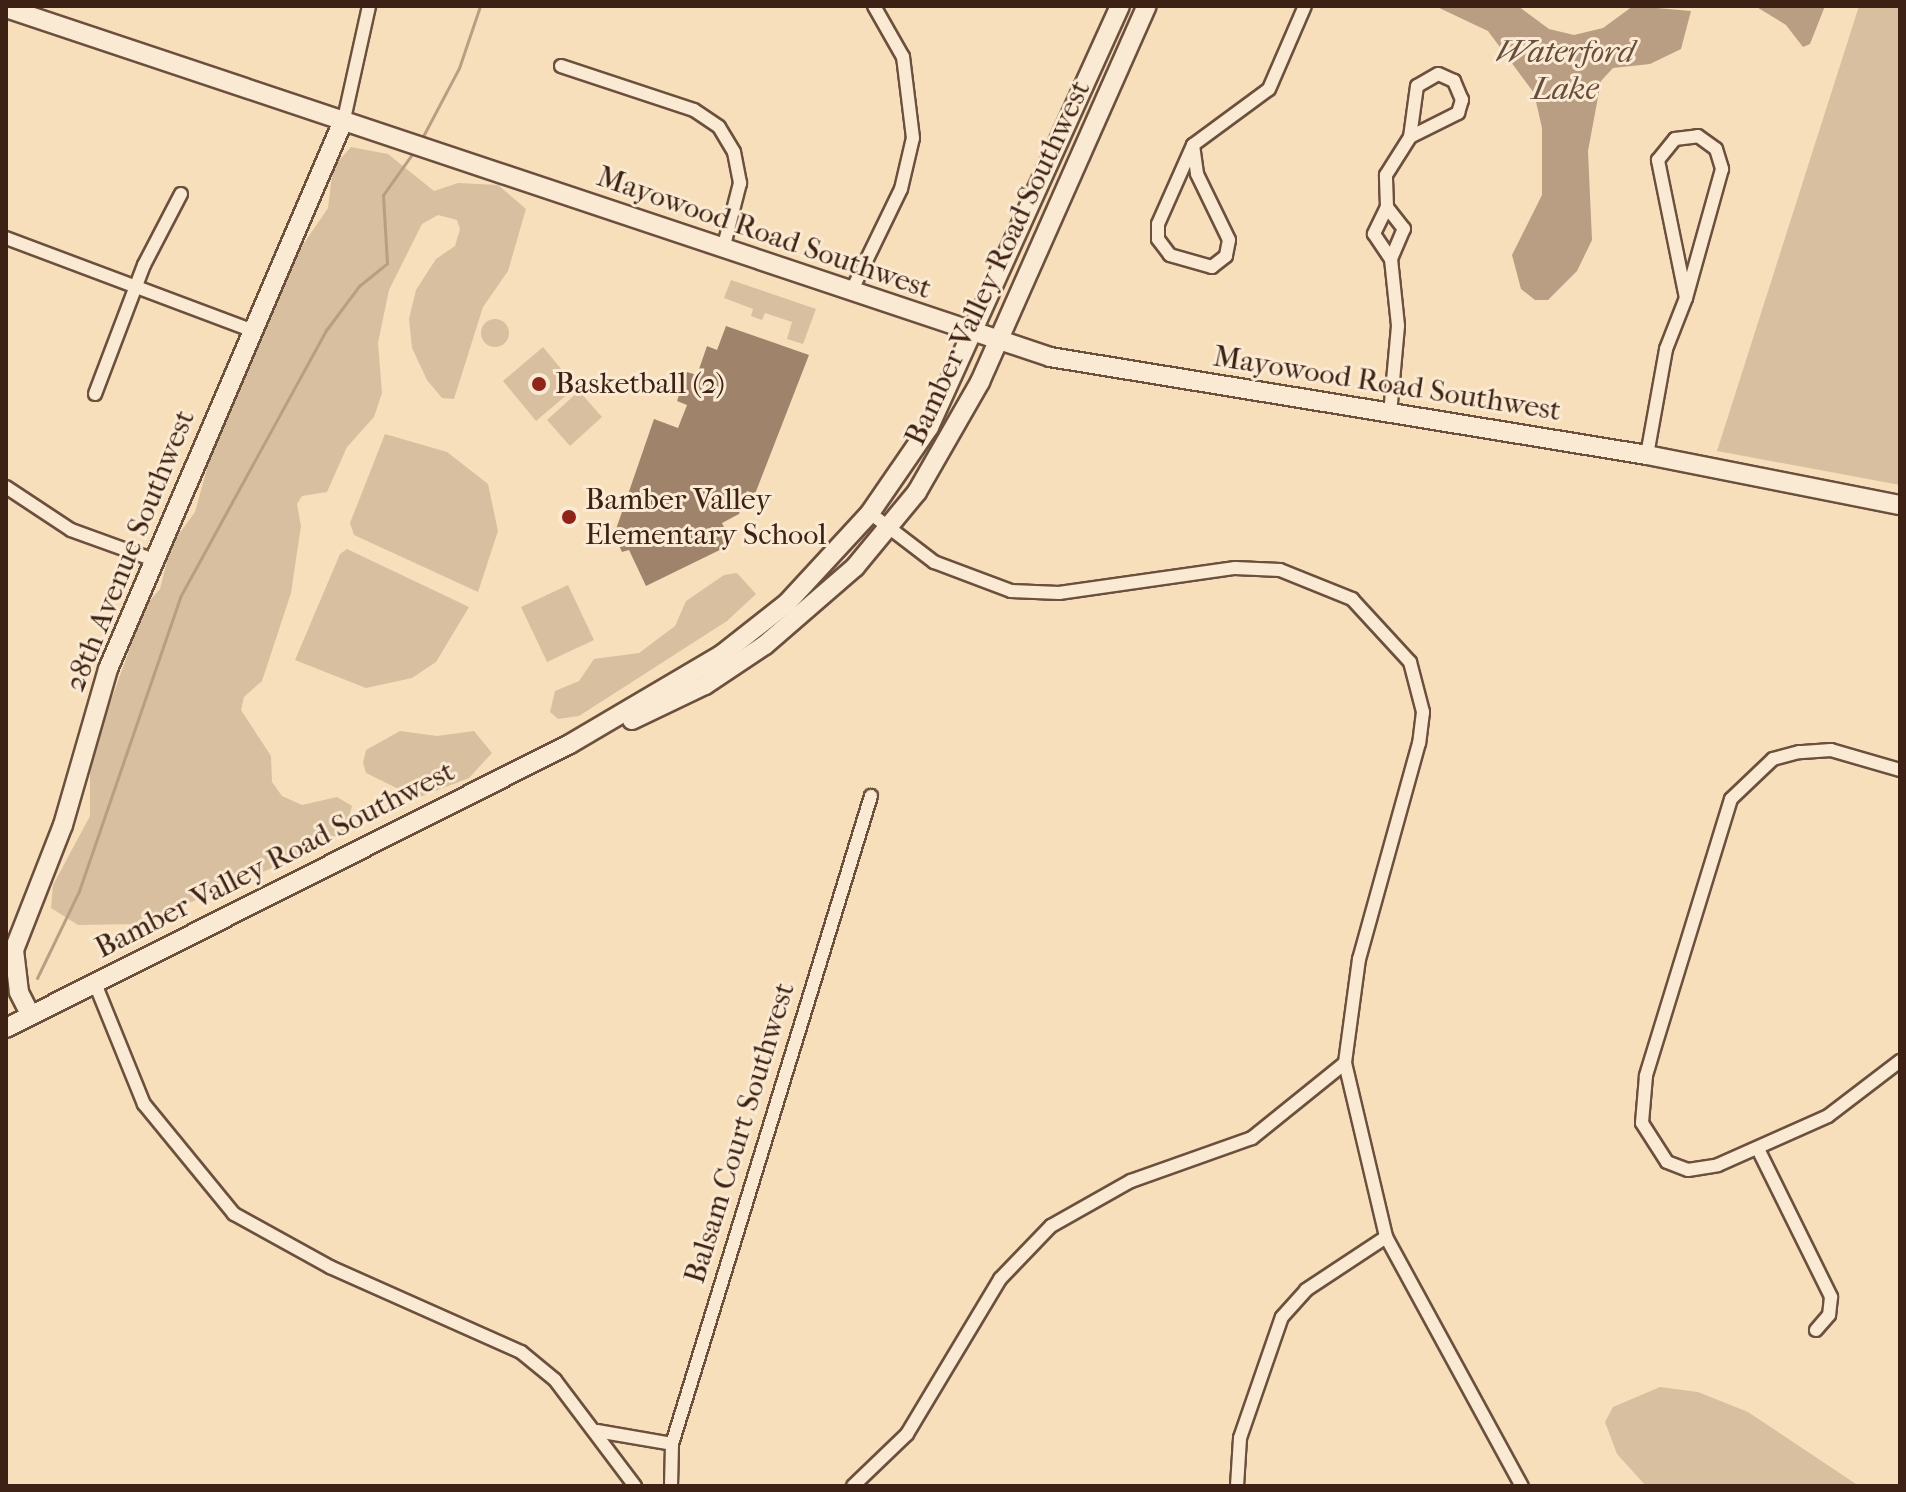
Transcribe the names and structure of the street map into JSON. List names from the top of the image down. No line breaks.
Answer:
{"streets":{"street":["Mayowood Road Southwest","Bamber Valley Road Southwest","28th Avenue Southwest","Balsam Court Southwest"]},"crossings":[["Mayowood Road Southwest","Bamber Valley Road Southwest"],["Mayowood Road Southwest","28th Avenue Southwest"],["Bamber Valley Road Southwest","28th Avenue Southwest"]],"water":["Waterford Lake"],"places":["Basketball (2)","Bamber Valley Elementary School"]}
